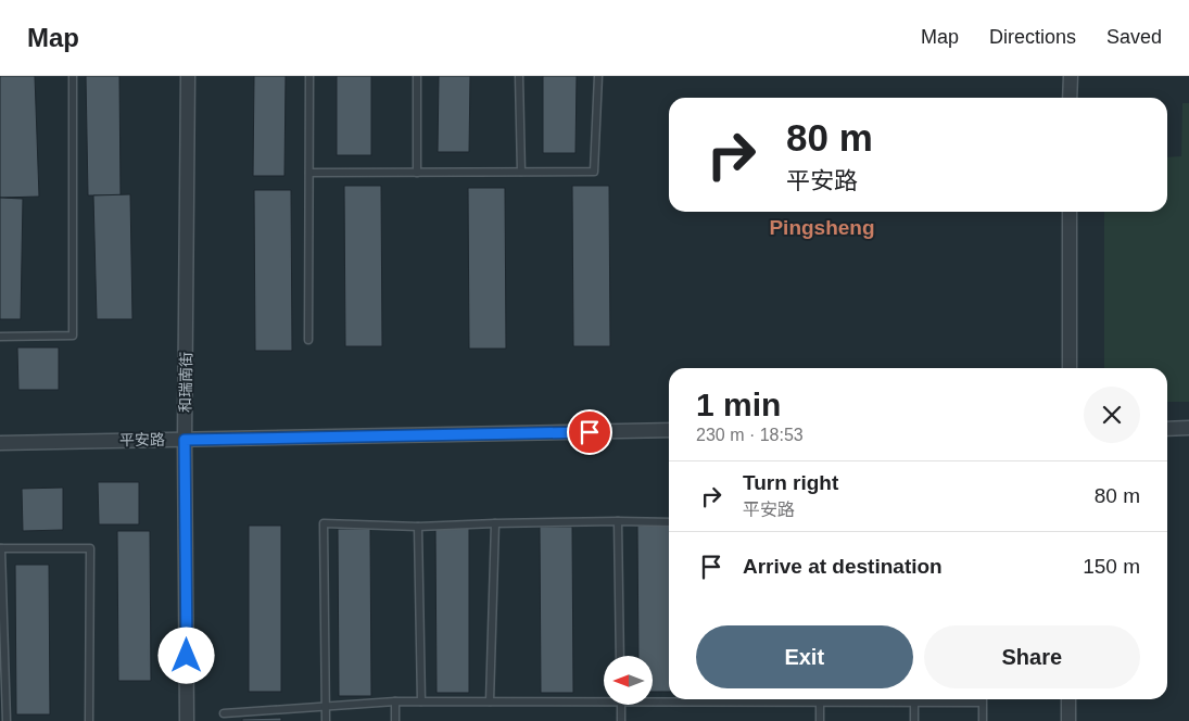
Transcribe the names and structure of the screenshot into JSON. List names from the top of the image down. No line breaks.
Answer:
{"streets":{"street":["和瑞南街","平安路"]},"crossings":[["和瑞南街","平安路"]],"districts":["Pingsheng"],"north":"left","page":{"header":"Map","nav":["Map","Directions","Saved"],"turn":["80 m","平安路"],"heading":["1 min","230 m · 18:53"],"list":[{"name":"Turn right","note":"平安路","value":"80 m"},{"name":"Arrive at destination","value":"150 m"}],"buttons":["Exit","Share"]}}
